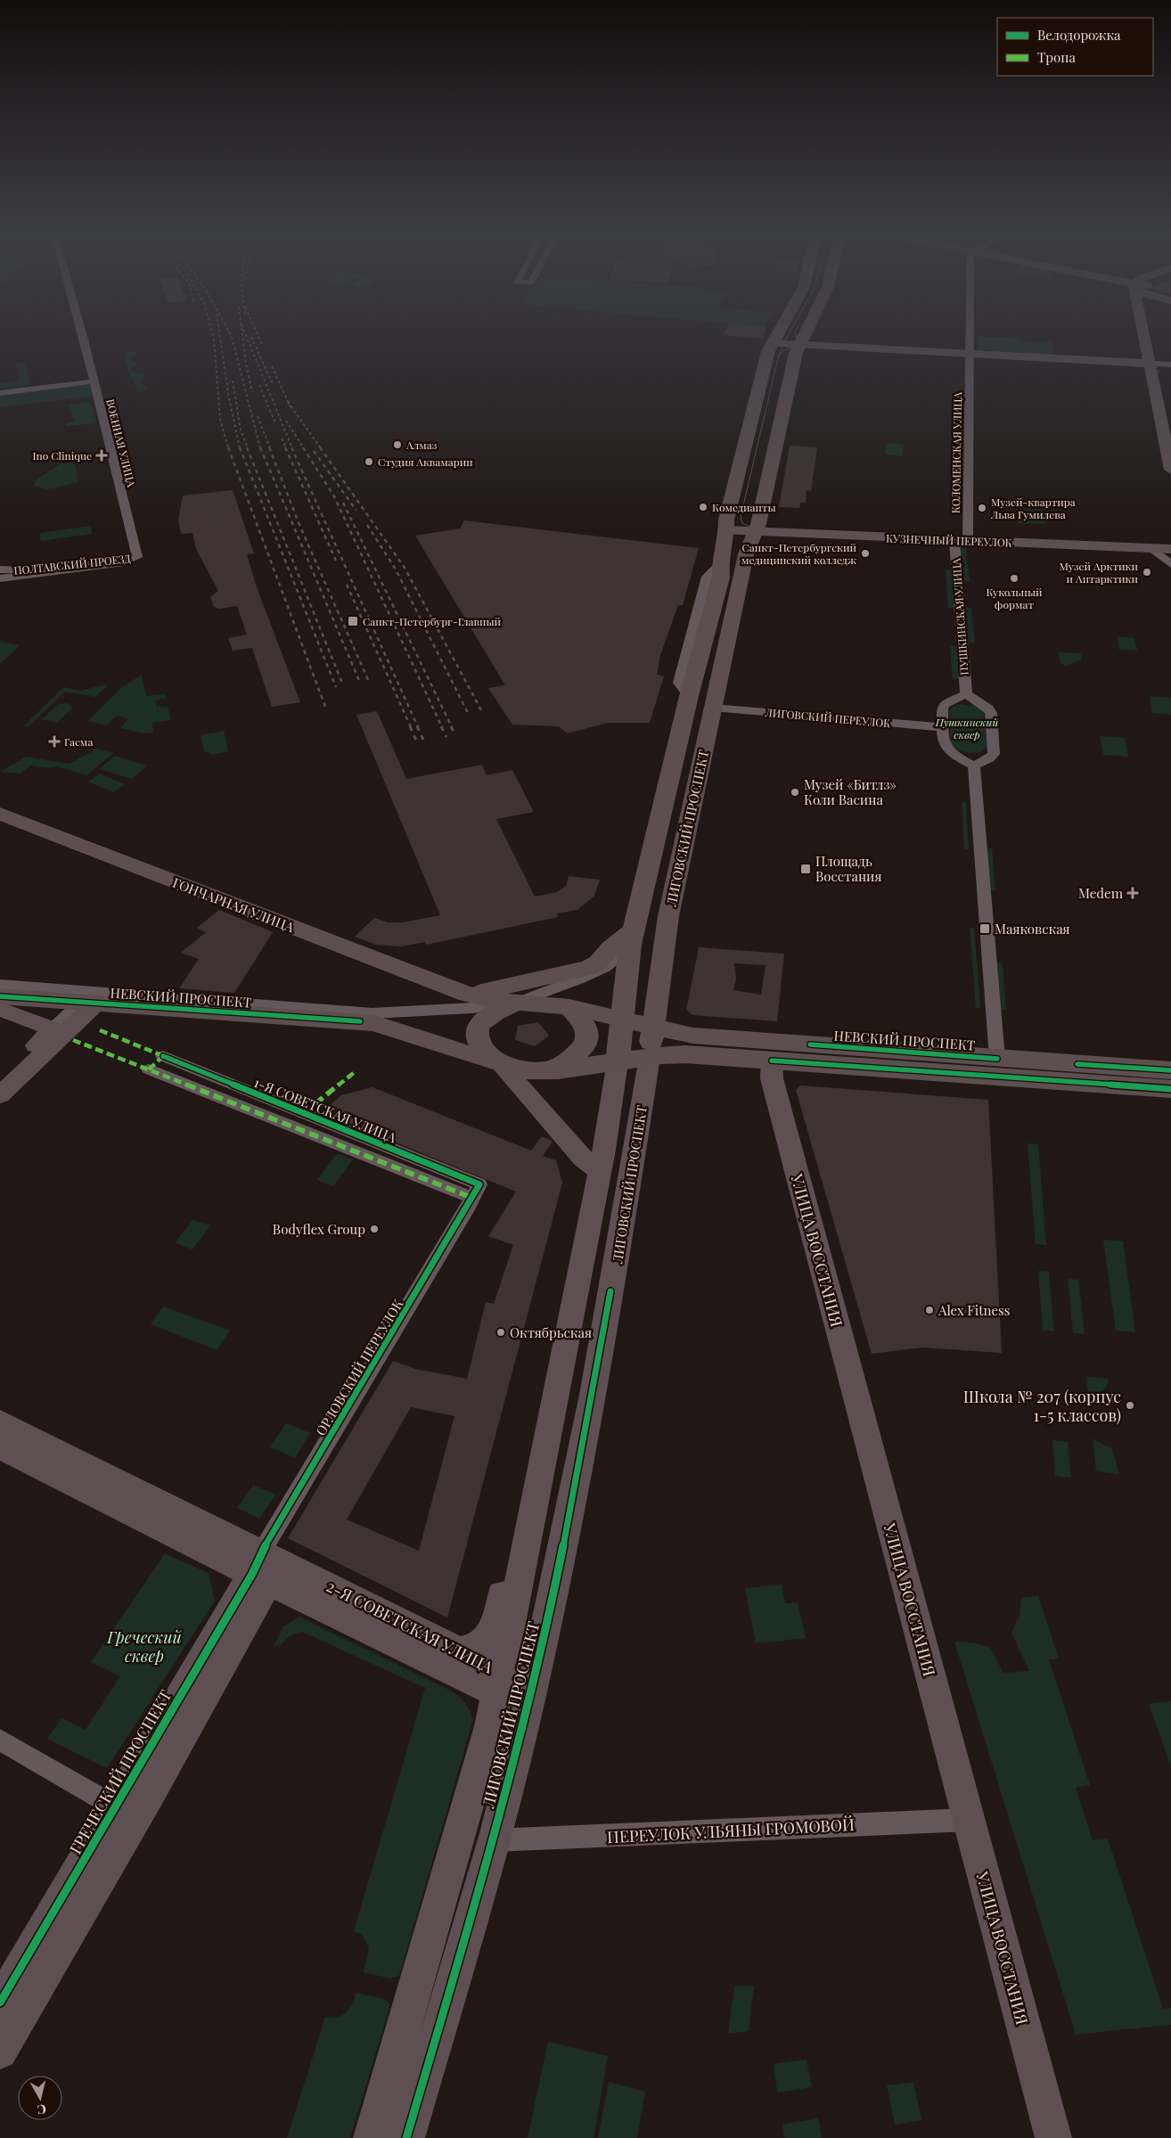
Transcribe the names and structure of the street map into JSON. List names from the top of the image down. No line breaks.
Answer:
{"streets":{"main road":["ЛИГОВСКИЙ ПРОСПЕКТ","ГОНЧАРНАЯ УЛИЦА","НЕВСКИЙ ПРОСПЕКТ"],"street":["ВОЕННАЯ УЛИЦА","КОЛОМЕНСКАЯ УЛИЦА","КУЗНЕЧНЫЙ ПЕРЕУЛОК","ПОЛТАВСКИЙ ПРОЕЗД","ПУШКИНСКАЯ УЛИЦА","ЛИГОВСКИЙ ПЕРЕУЛОК","1-Я СОВЕТСКАЯ УЛИЦА","УЛИЦА ВОССТАНИЯ","ОРЛОВСКИЙ ПЕРЕУЛОК","2-Я СОВЕТСКАЯ УЛИЦА","ГРЕЧЕСКИЙ ПРОСПЕКТ","ПЕРЕУЛОК УЛЬЯНЫ ГРОМОВОЙ"]},"crossings":[["ВОЕННАЯ УЛИЦА","ПОЛТАВСКИЙ ПРОЕЗД"],["КОЛОМЕНСКАЯ УЛИЦА","КУЗНЕЧНЫЙ ПЕРЕУЛОК"],["КОЛОМЕНСКАЯ УЛИЦА","ПУШКИНСКАЯ УЛИЦА"],["КУЗНЕЧНЫЙ ПЕРЕУЛОК","ПУШКИНСКАЯ УЛИЦА"],["КУЗНЕЧНЫЙ ПЕРЕУЛОК","ЛИГОВСКИЙ ПРОСПЕКТ"],["ПУШКИНСКАЯ УЛИЦА","ЛИГОВСКИЙ ПЕРЕУЛОК"],["ЛИГОВСКИЙ ПЕРЕУЛОК","ЛИГОВСКИЙ ПРОСПЕКТ"],["ЛИГОВСКИЙ ПРОСПЕКТ","НЕВСКИЙ ПРОСПЕКТ"],["ЛИГОВСКИЙ ПРОСПЕКТ","2-Я СОВЕТСКАЯ УЛИЦА"],["ЛИГОВСКИЙ ПРОСПЕКТ","ПЕРЕУЛОК УЛЬЯНЫ ГРОМОВОЙ"],["НЕВСКИЙ ПРОСПЕКТ","УЛИЦА ВОССТАНИЯ"],["1-Я СОВЕТСКАЯ УЛИЦА","ОРЛОВСКИЙ ПЕРЕУЛОК"],["УЛИЦА ВОССТАНИЯ","ПЕРЕУЛОК УЛЬЯНЫ ГРОМОВОЙ"],["ОРЛОВСКИЙ ПЕРЕУЛОК","2-Я СОВЕТСКАЯ УЛИЦА"],["ОРЛОВСКИЙ ПЕРЕУЛОК","ГРЕЧЕСКИЙ ПРОСПЕКТ"],["2-Я СОВЕТСКАЯ УЛИЦА","ГРЕЧЕСКИЙ ПРОСПЕКТ"]],"parks":["Пушкинский сквер","Греческий сквер"],"places":{"other":["Алмаз","Студия Аквамарин","Комедианты","Музей-квартира Льва Гумилева","Санкт-Петербургский медицинский колледж","Музей Арктики и Антарктики","Кукольный формат","Музей «Битлз» Коли Васина","Bodyflex Group","Alex Fitness","Октябрьская","Школа № 207 (корпус 1-5 классов)"],"health":["Ino Clinique","Гасма","Medem"],"transit":["Санкт-Петербург-Главный","Площадь Восстания","Маяковская"]},"legend":["Велодорожка","Тропа"],"north":"bottom"}
